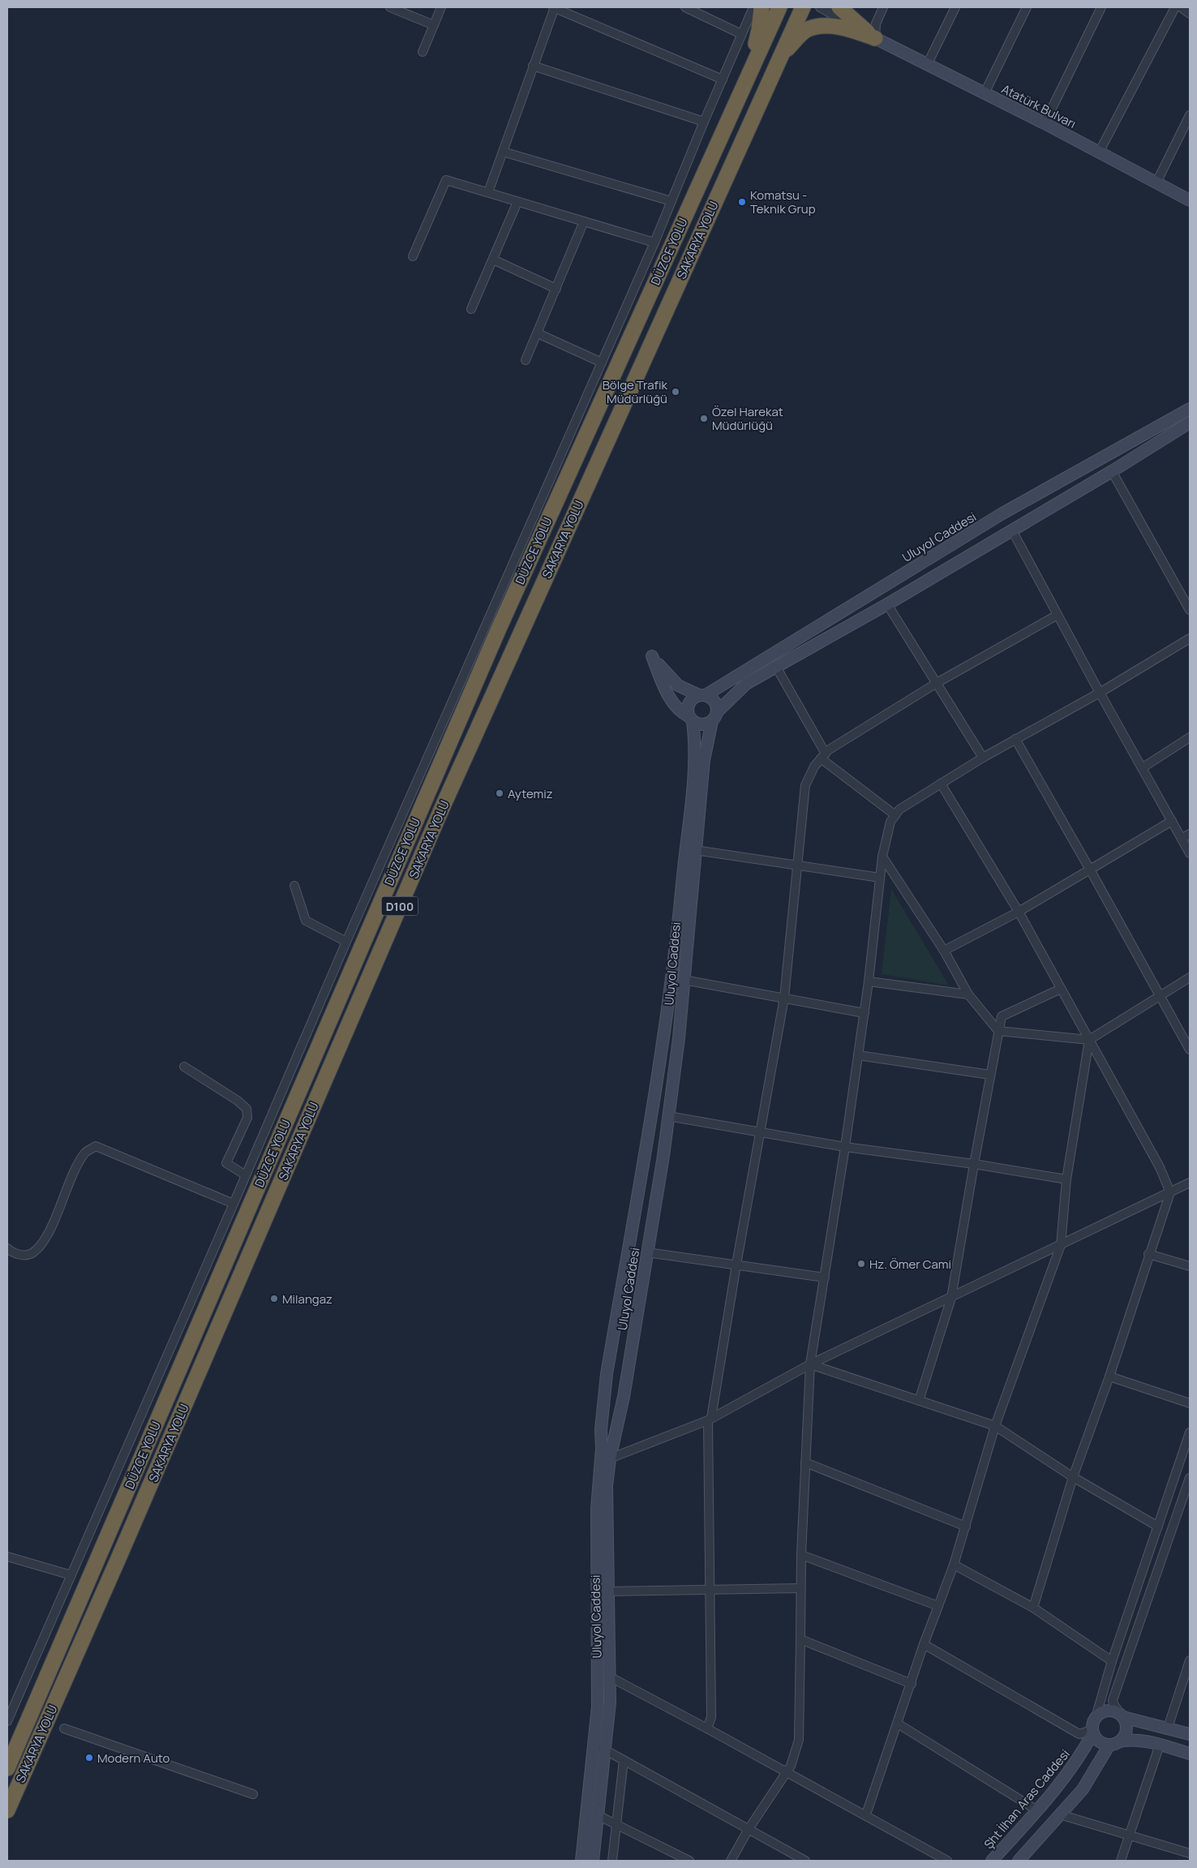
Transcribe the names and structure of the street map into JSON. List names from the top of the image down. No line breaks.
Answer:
{"streets":{"highway":["SAKARYA YOLU","DÜZCE YOLU","D100"],"main road":["Atatürk Bulvarı","Uluyol Caddesi","Şht İlhan Aras Caddesi"]},"places":["Komatsu - Teknik Grup","Bölge Trafik Müdürlüğü","Özel Harekat Müdürlüğü","Aytemiz","Hz. Ömer Cami","Milangaz","Modern Auto"]}
